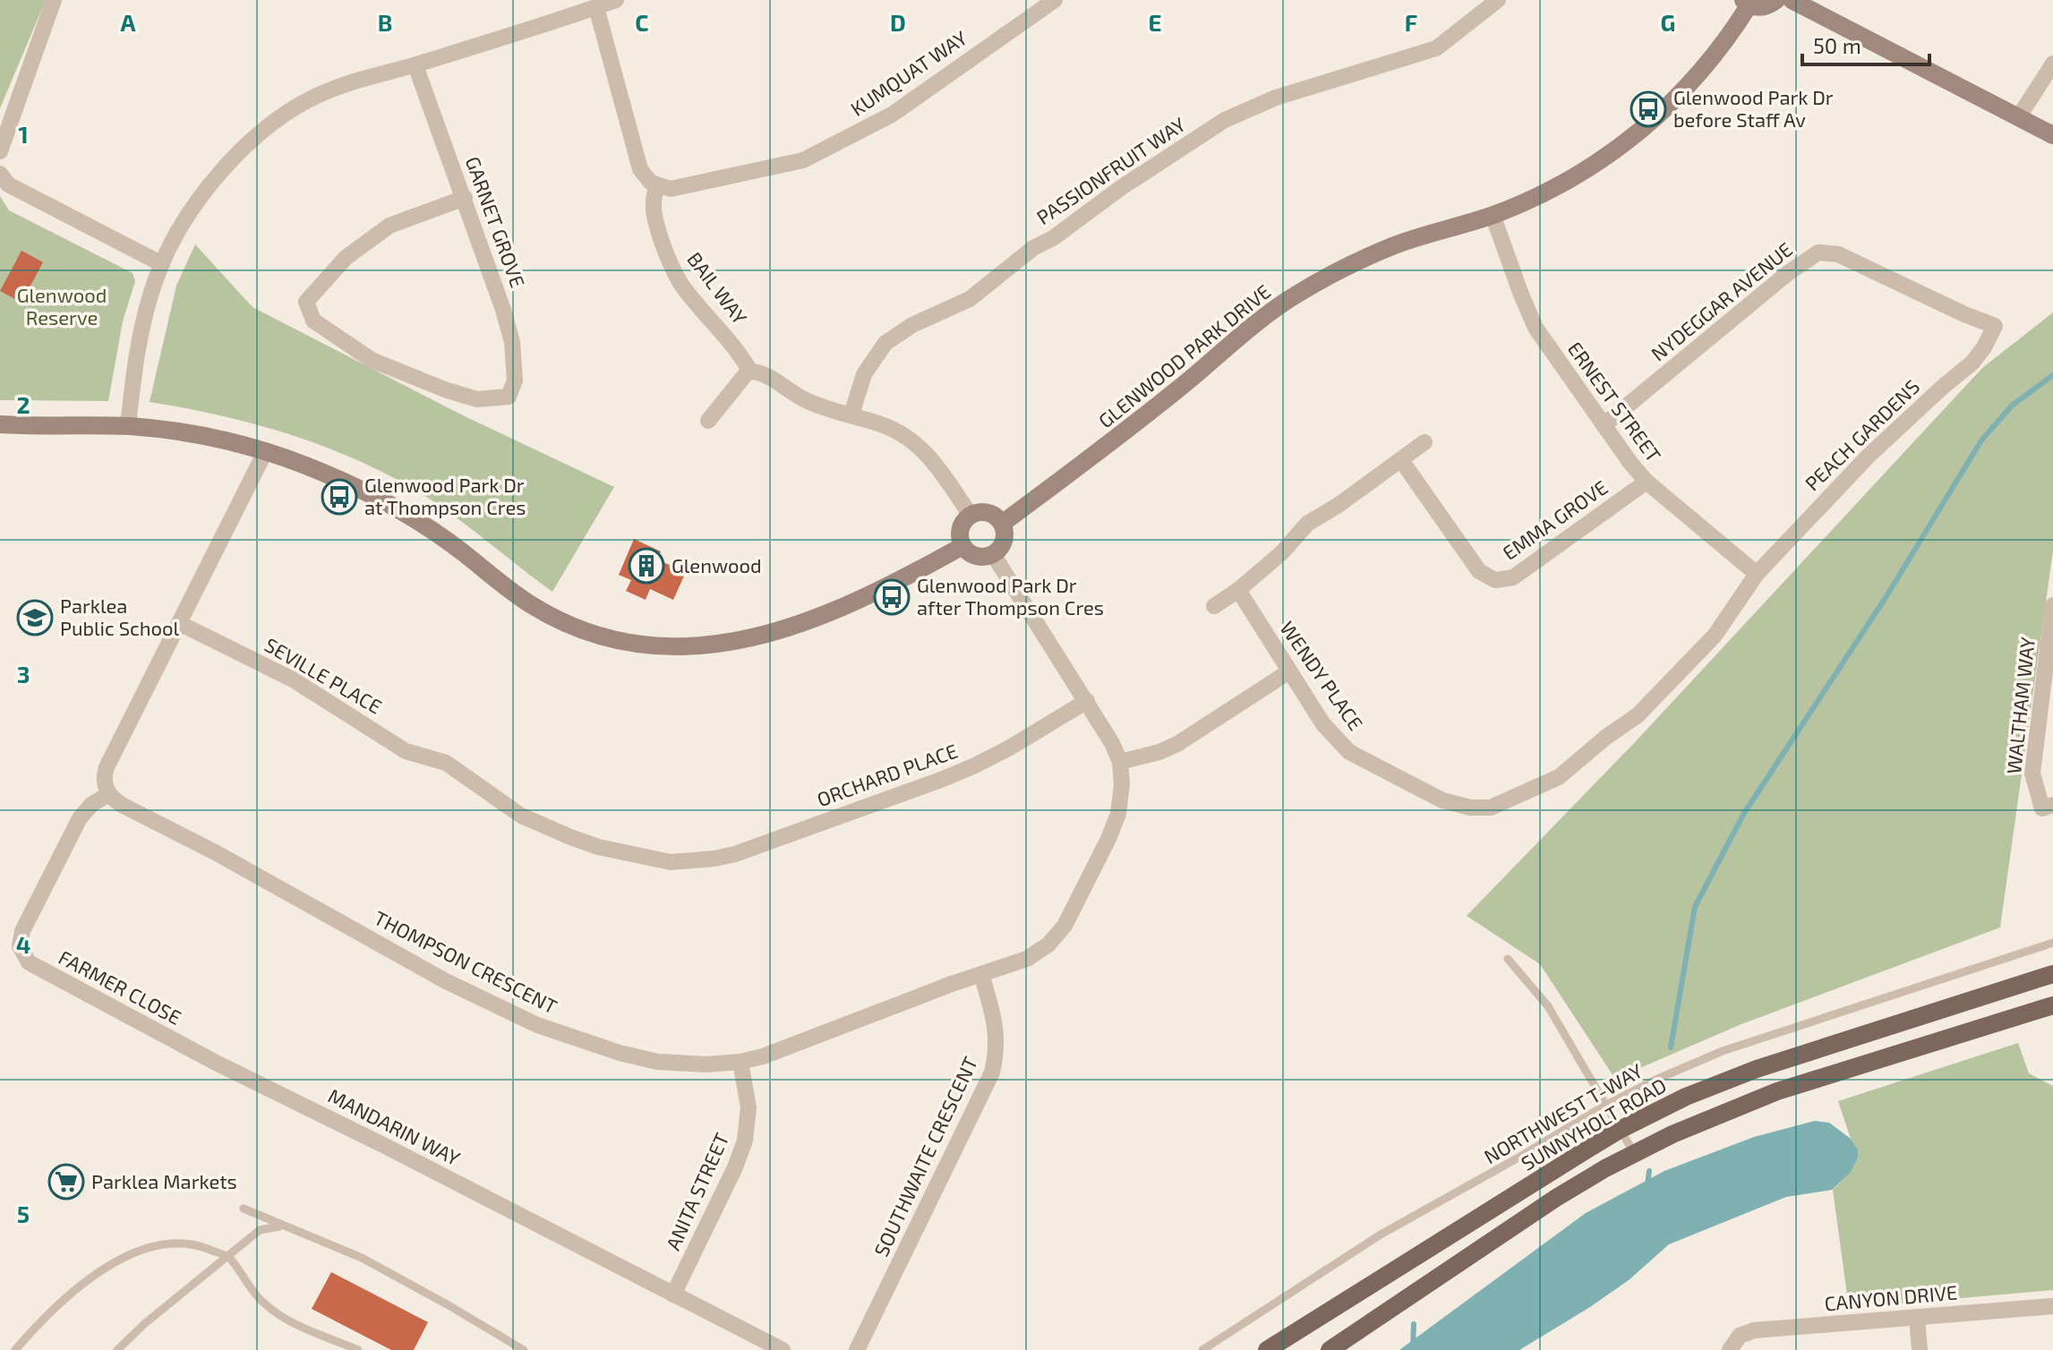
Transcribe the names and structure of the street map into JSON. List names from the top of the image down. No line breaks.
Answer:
{"streets":{"main road":["SUNNYHOLT ROAD"],"street":["KUMQUAT WAY","PASSIONFRUIT WAY","GARNET GROVE","BAIL WAY","NYDEGGAR AVENUE","GLENWOOD PARK DRIVE","ERNEST STREET","PEACH GARDENS","EMMA GROVE","SEVILLE PLACE","WENDY PLACE","WALTHAM WAY","ORCHARD PLACE","THOMPSON CRESCENT","FARMER CLOSE","MANDARIN WAY","SOUTHWAITE CRESCENT","ANITA STREET","CANYON DRIVE"],"lane":["NORTHWEST T-WAY"]},"crossings":[["KUMQUAT WAY","BAIL WAY"],["NYDEGGAR AVENUE","ERNEST STREET"],["NYDEGGAR AVENUE","PEACH GARDENS"],["GLENWOOD PARK DRIVE","ERNEST STREET"],["GLENWOOD PARK DRIVE","THOMPSON CRESCENT"],["ERNEST STREET","PEACH GARDENS"],["ERNEST STREET","EMMA GROVE"],["PEACH GARDENS","WENDY PLACE"],["SEVILLE PLACE","ORCHARD PLACE"],["ORCHARD PLACE","THOMPSON CRESCENT"],["THOMPSON CRESCENT","FARMER CLOSE"],["THOMPSON CRESCENT","SOUTHWAITE CRESCENT"],["THOMPSON CRESCENT","ANITA STREET"],["FARMER CLOSE","MANDARIN WAY"],["MANDARIN WAY","ANITA STREET"]],"parks":["Glenwood Reserve"],"places":{"bus stop":["Glenwood Park Dr before Staff Av","Glenwood Park Dr at Thompson Cres","Glenwood Park Dr after Thompson Cres"],"building":["Glenwood"],"school or university":["Parklea Public School"],"supermarket":["Parklea Markets"]},"scale_bar":"50 m","grid":{"columns":["A","B","C","D","E","F","G"],"rows":["1","2","3","4","5"]}}
